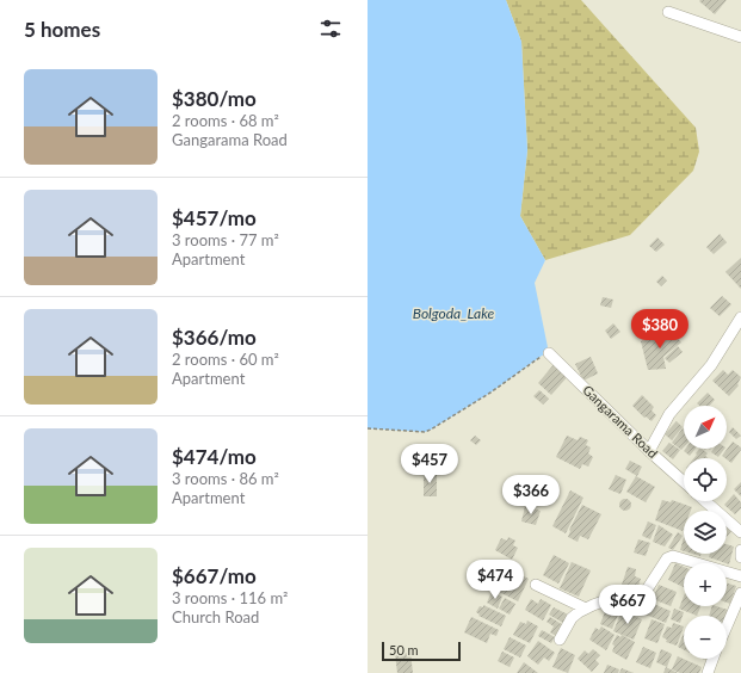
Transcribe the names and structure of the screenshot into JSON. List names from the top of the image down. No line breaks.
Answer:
{"streets":{"street":["Gangarama Road"]},"water":["Bolgoda_Lake"],"scale_bar":"50 m","north":"top right","page":{"heading":"5 homes","list":[{"name":"$380/mo","note":"2 rooms · 68 m² · Gangarama Road"},{"name":"$457/mo","note":"3 rooms · 77 m² · Apartment"},{"name":"$366/mo","note":"2 rooms · 60 m² · Apartment"},{"name":"$474/mo","note":"3 rooms · 86 m² · Apartment"},{"name":"$667/mo","note":"3 rooms · 116 m² · Church Road"}],"price":["$380","$457","$366","$474","$667"],"map_buttons":["+","−"],"scale":"50 m"}}
